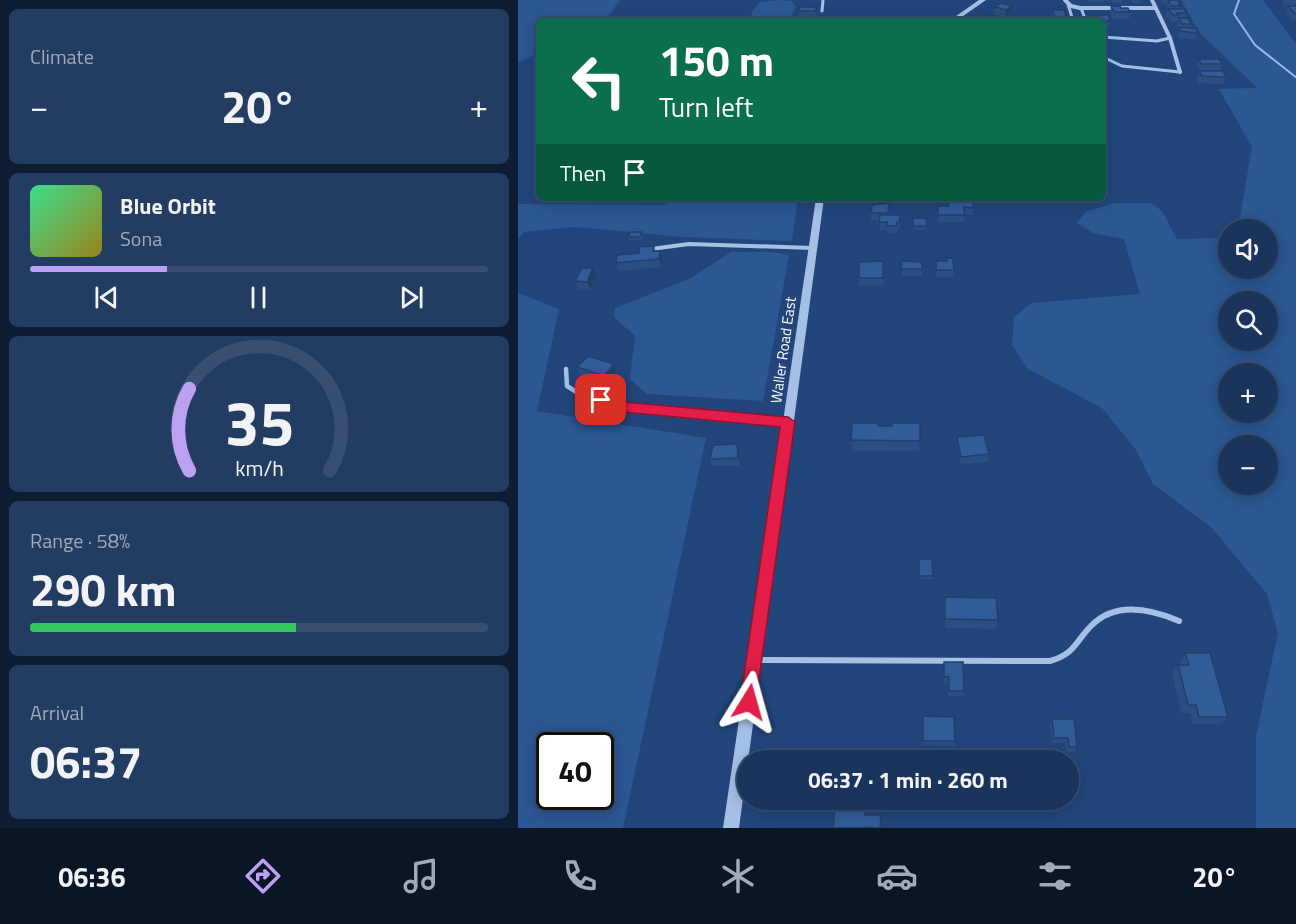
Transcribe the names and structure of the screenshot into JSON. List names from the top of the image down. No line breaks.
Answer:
{"streets":{"street":["Waller Road East"]},"page":{"tile":["Climate",["Range · 58%","290 km"],["Arrival","06:37"]],"turn":["150 m","Turn left"],"heat":["−","20°","+"],"then":"Then","song":["Blue Orbit","Sona"],"map_buttons":["+","−"],"limit":"40","trip":"06:37 · 1 min · 260 m","tabs":["06:36","20°"],"gauge":["35","km/h"]}}
